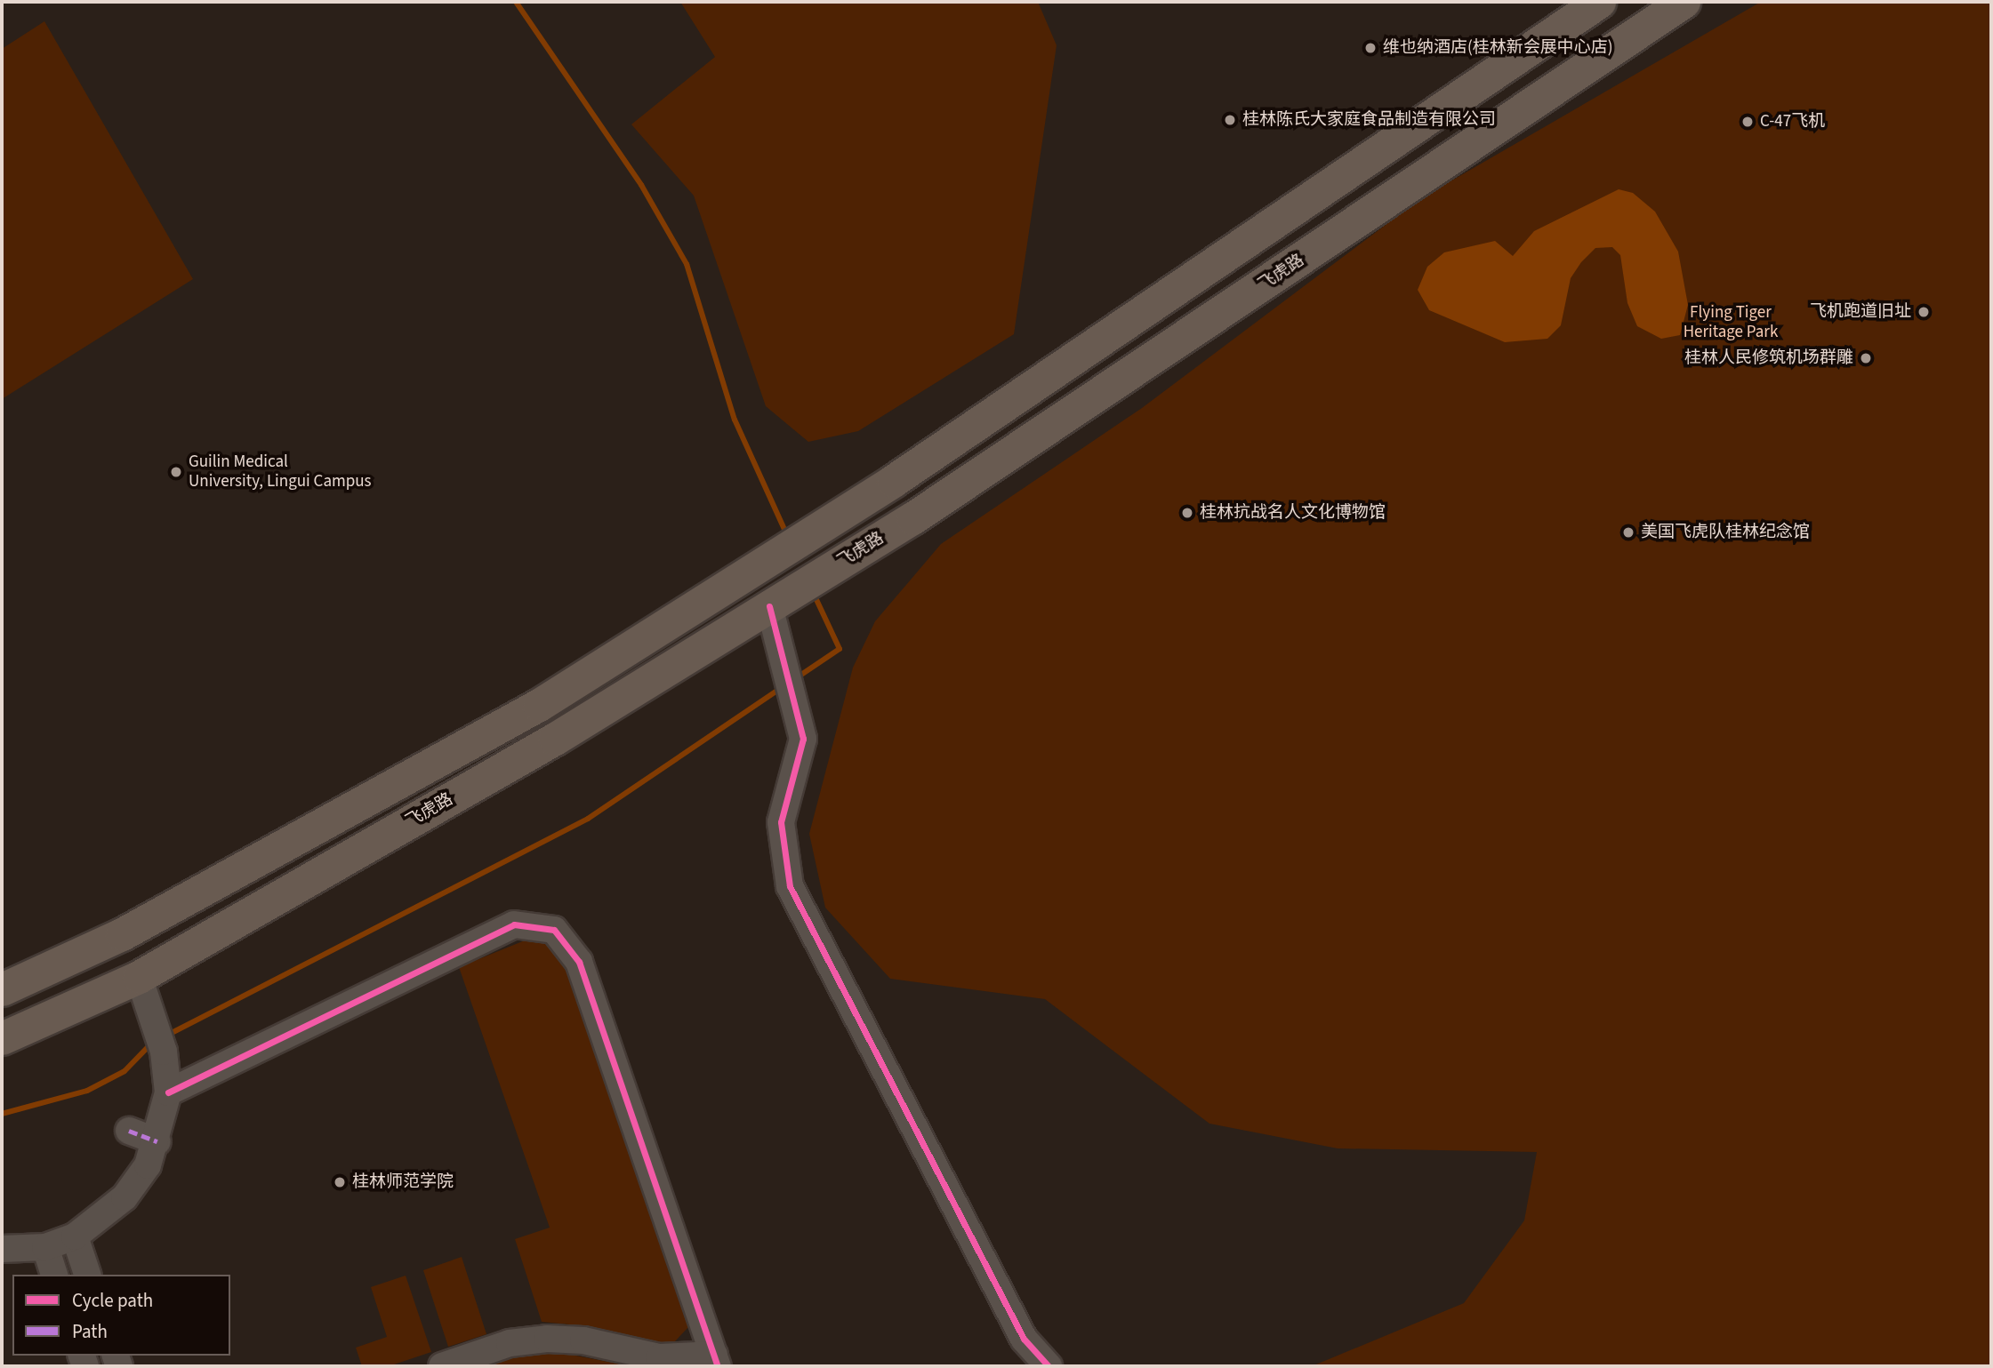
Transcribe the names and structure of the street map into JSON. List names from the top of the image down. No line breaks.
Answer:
{"streets":{"main road":["飞虎路"]},"parks":["Flying Tiger Heritage Park"],"places":["维也纳酒店(桂林新会展中心店)","桂林陈氏大家庭食品制造有限公司","C-47飞机","飞机跑道旧址","桂林人民修筑机场群雕","Guilin Medical University, Lingui Campus","桂林抗战名人文化博物馆","美国飞虎队桂林纪念馆","桂林师范学院"],"legend":["Cycle path","Path"]}
